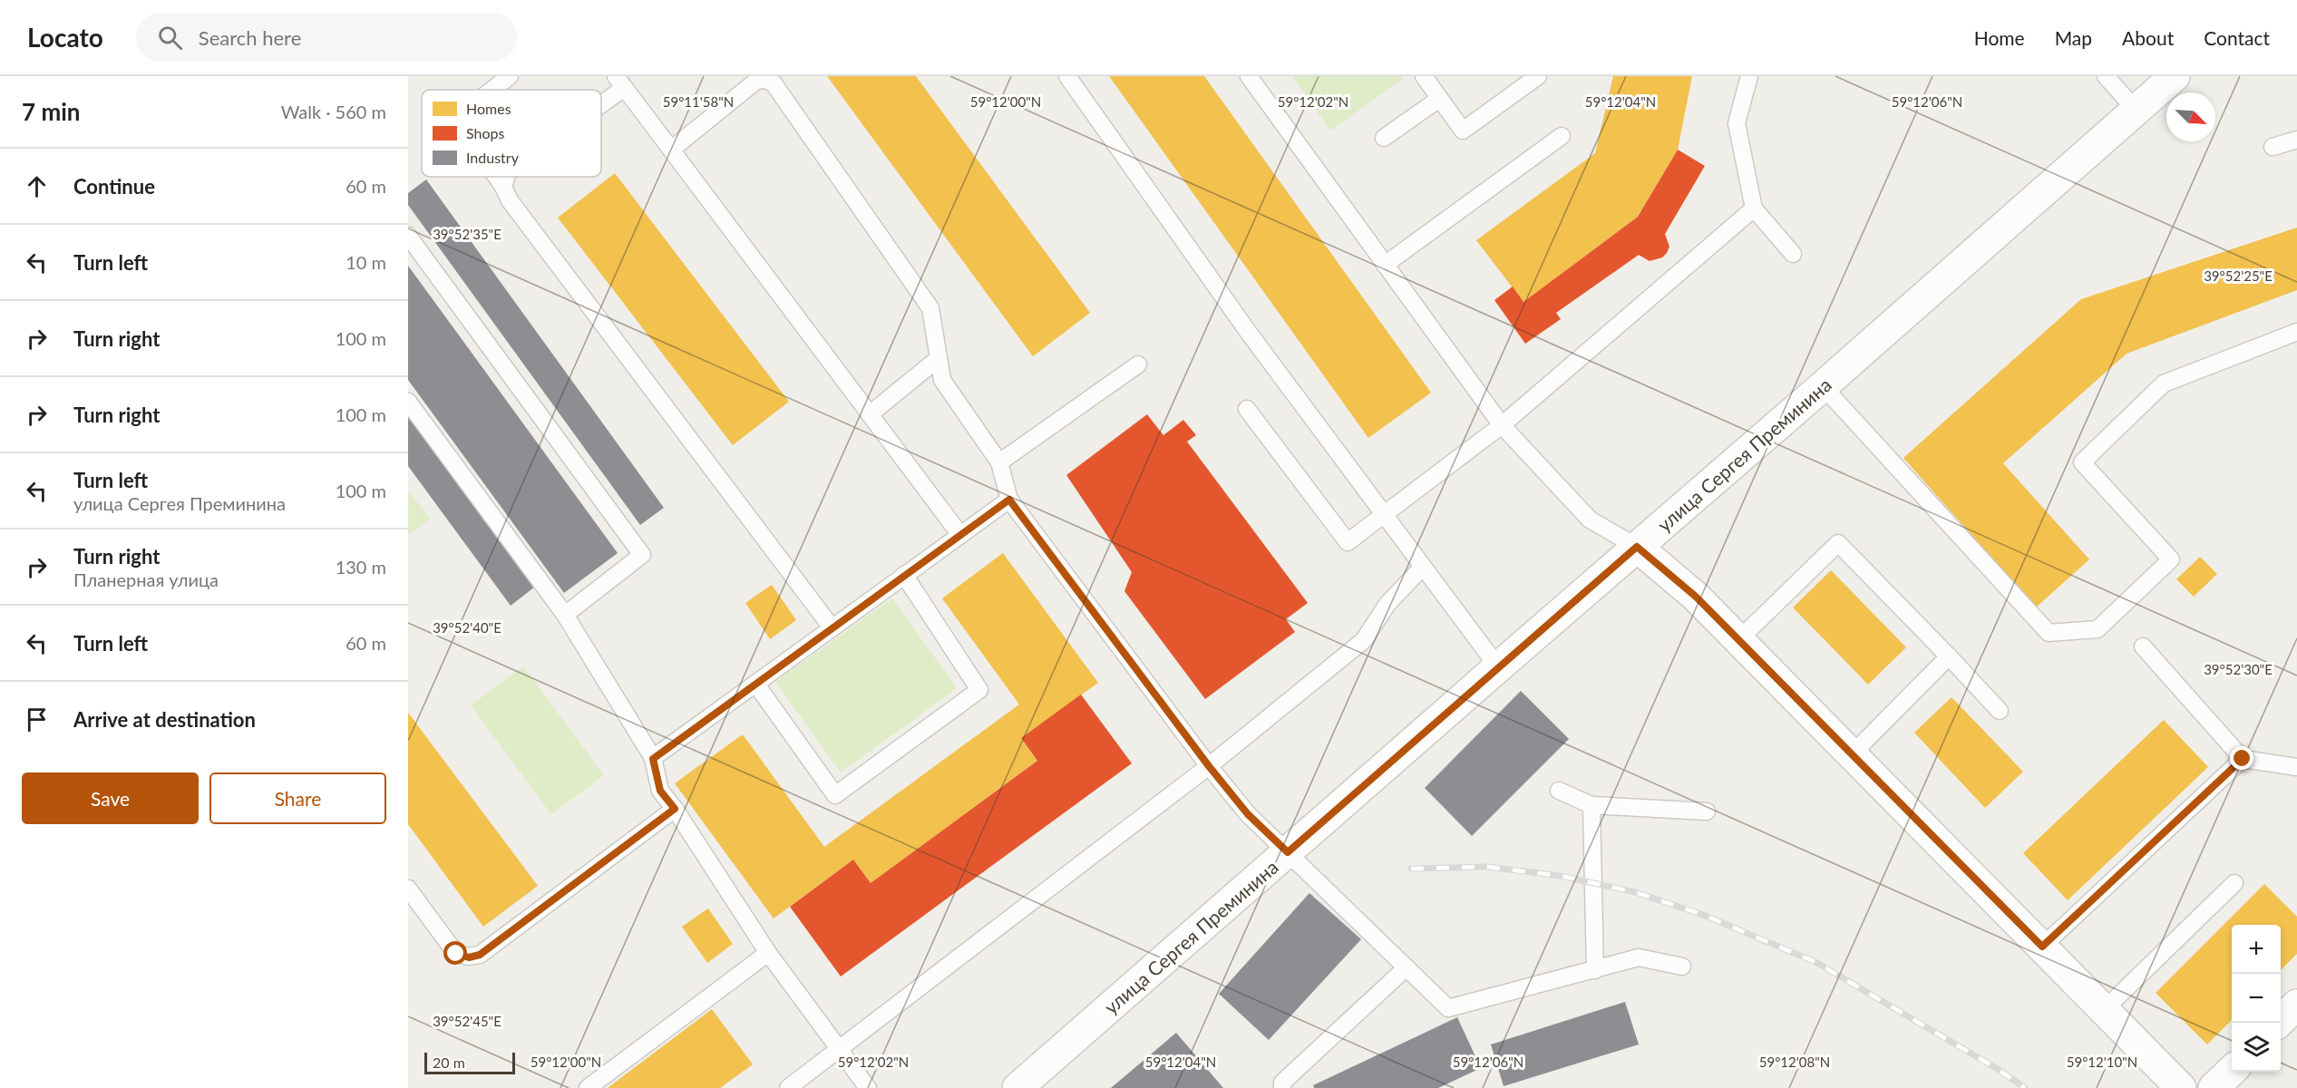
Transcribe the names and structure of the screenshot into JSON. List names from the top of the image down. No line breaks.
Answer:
{"streets":{"street":["улица Сергея Преминина"]},"legend":["Homes","Shops","Industry"],"scale_bar":"20 m","north":"bottom right","page":{"header":"Locato","search":"Search here","nav":["Home","Map","About","Contact"],"heading":["7 min","Walk · 560 m"],"list":[["Continue","60 m"],["Turn left","10 m"],["Turn right","100 m"],["Turn right","100 m"],["Turn left","улица Сергея Преминина","100 m"],["Turn right","Планерная улица","130 m"],["Turn left","60 m"],"Arrive at destination"],"buttons":["Save","Share"],"map_buttons":["+","−"],"scale":"20 m"},"coordinates":["59°11'58\"N","59°12'00\"N","59°12'02\"N","59°12'04\"N","59°12'06\"N","39°52'35\"E","39°52'25\"E","39°52'40\"E","39°52'30\"E","39°52'45\"E","59°12'08\"N","59°12'10\"N"]}
